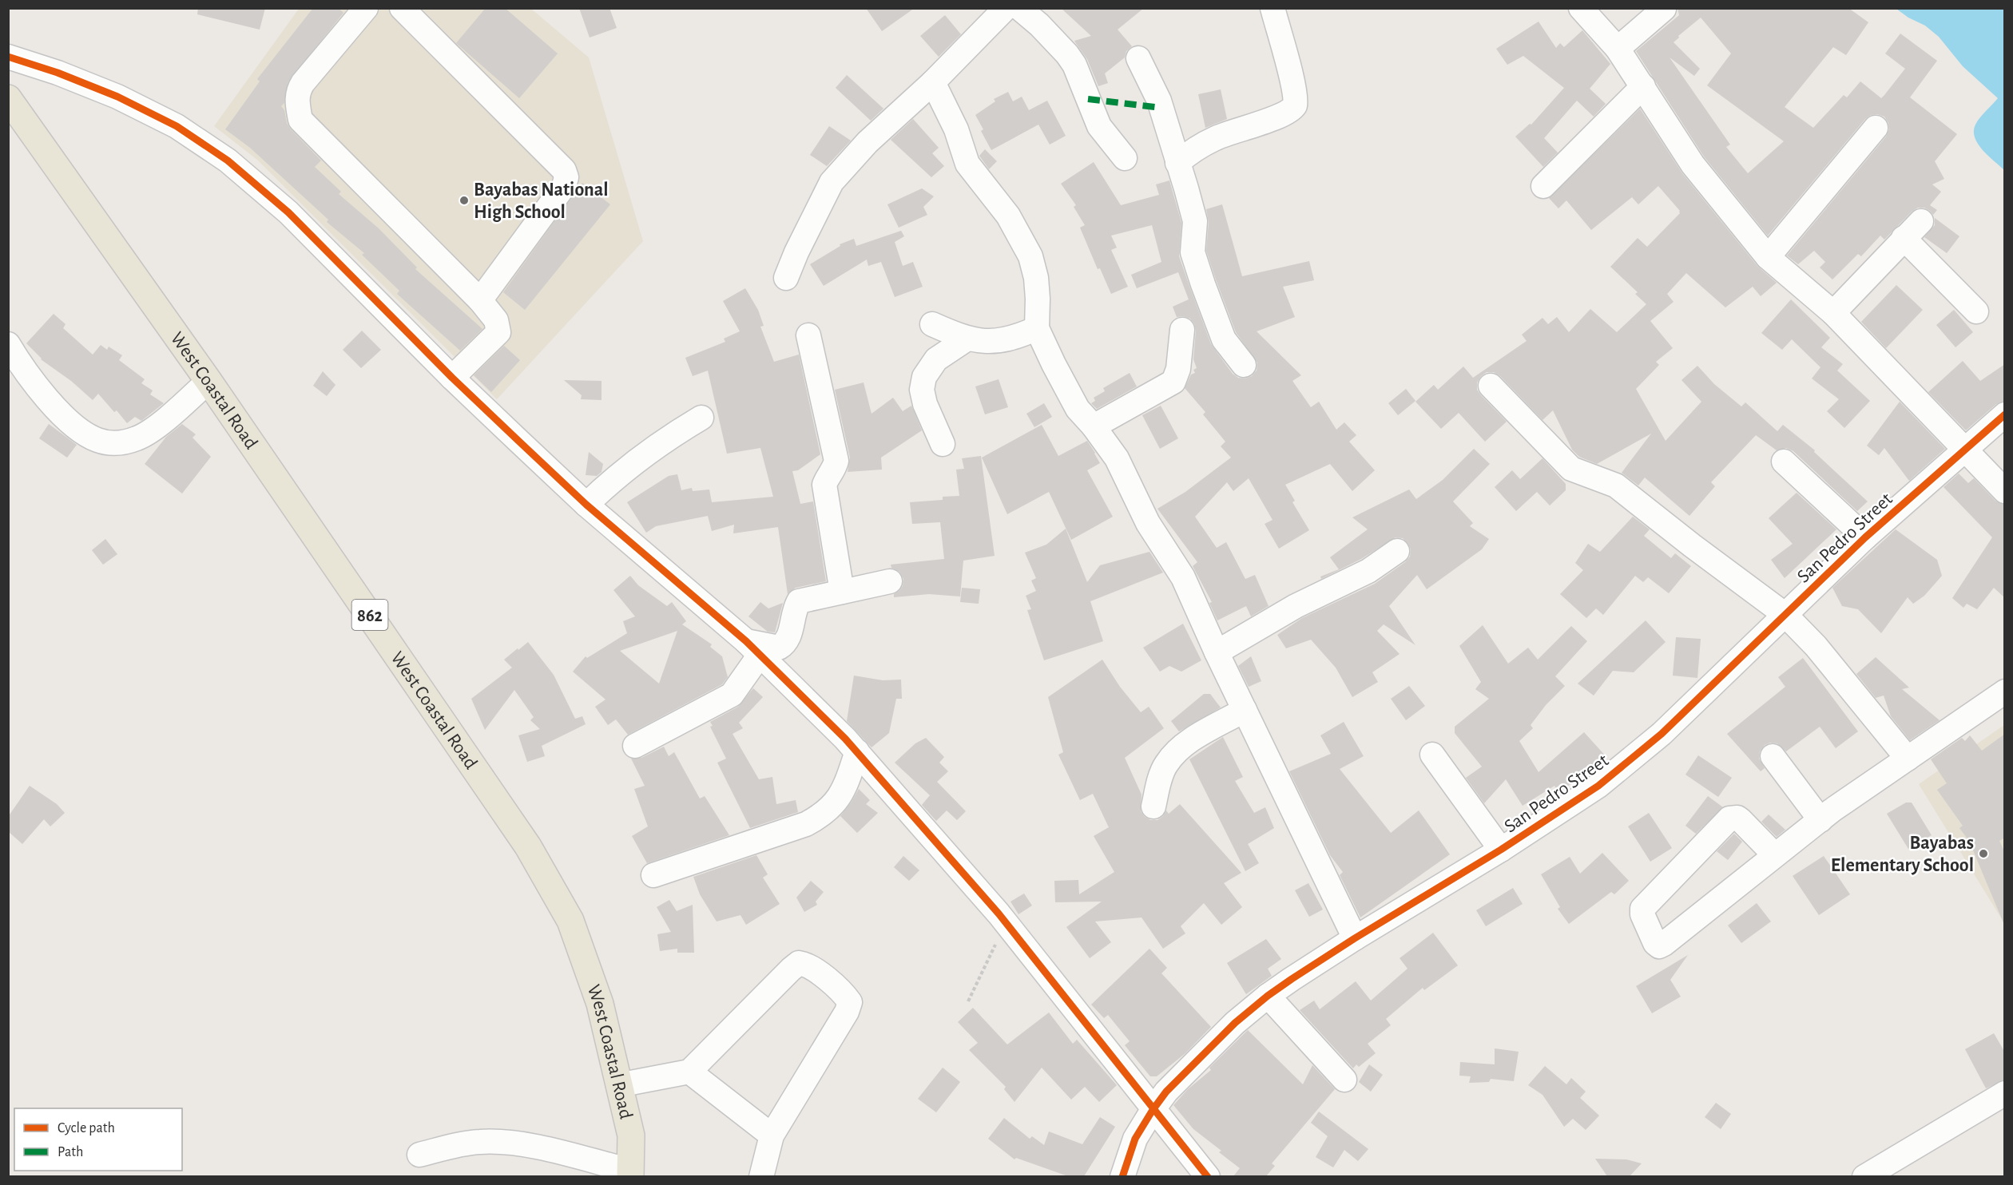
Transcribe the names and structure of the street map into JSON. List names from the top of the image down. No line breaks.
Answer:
{"streets":{"main road":["West Coastal Road","862"],"street":["San Pedro Street"]},"places":["Bayabas National High School","Bayabas Elementary School"],"legend":["Cycle path","Path"]}
